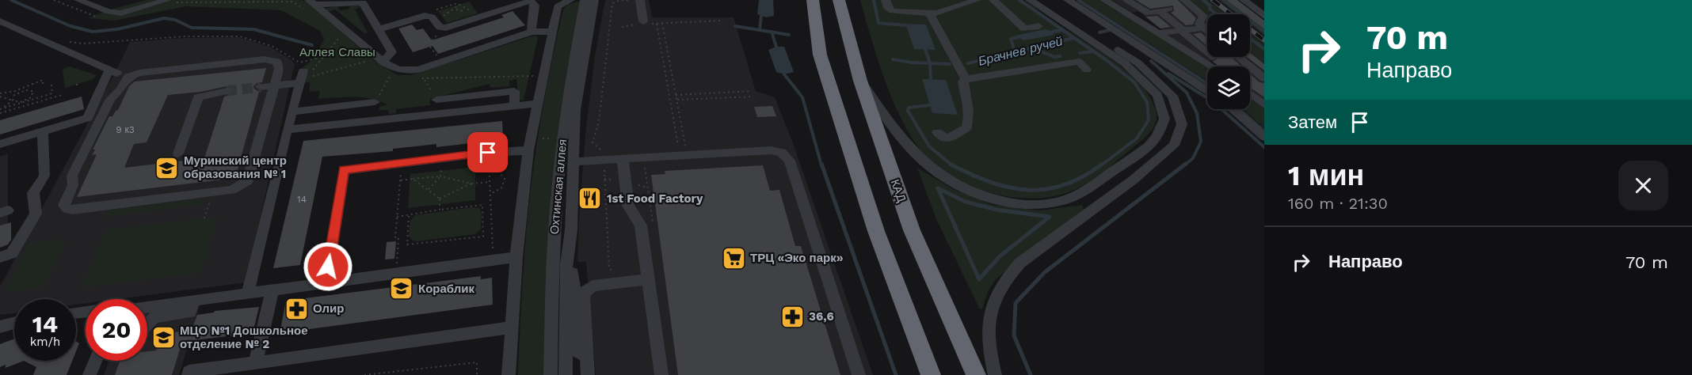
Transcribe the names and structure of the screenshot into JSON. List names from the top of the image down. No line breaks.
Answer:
{"streets":{"highway":["КАД"],"street":["Охтинская аллея"]},"water":["Брачнев ручей"],"parks":["Аллея Славы"],"places":{"school or university":["Муринский центр образования № 1","Кораблик","МЦО №1 Дошкольное отделение № 2"],"restaurant":["1st Food Factory"],"supermarket":["ТРЦ «Эко парк»"],"pharmacy":["Олир","36,6"]},"house_numbers":["9 к3","14"],"page":{"turn":["70 m","Направо"],"then":"Затем","heading":["1 мин","160 m · 21:30"],"list":[{"name":"Направо","value":"70 m"}],"speed":"14 km/h","limit":"20"}}
